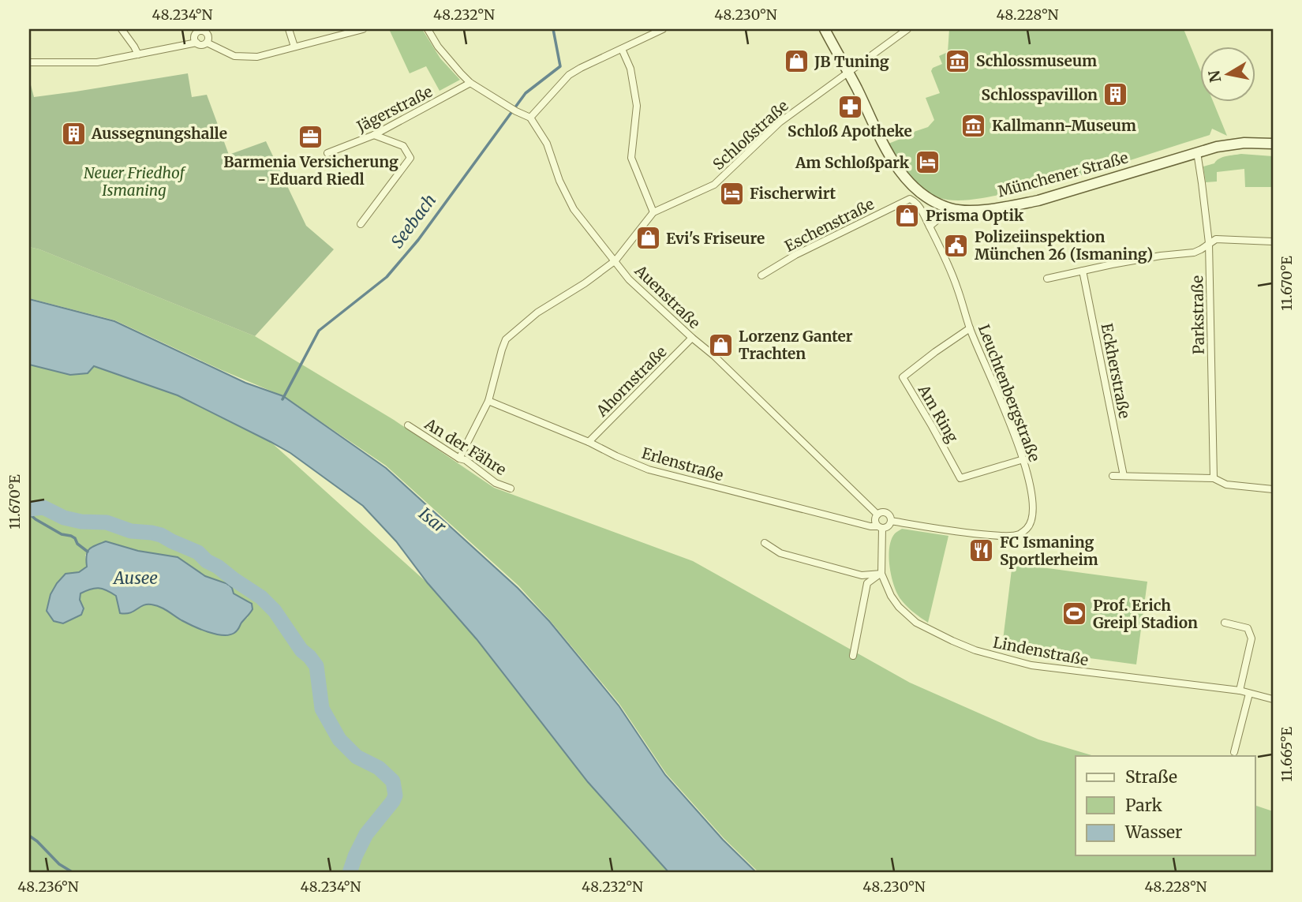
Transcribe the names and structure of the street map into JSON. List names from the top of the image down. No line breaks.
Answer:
{"streets":{"main road":["Münchener Straße"],"street":["Jägerstraße","Schloßstraße","Eschenstraße","Auenstraße","Parkstraße","Eckherstraße","Ahornstraße","Leuchtenbergstraße","Am Ring","An der Fähre","Erlenstraße","Lindenstraße"]},"crossings":[["Schloßstraße","Münchener Straße"],["Schloßstraße","Auenstraße"],["Schloßstraße","An der Fähre"],["Schloßstraße","Erlenstraße"],["Münchener Straße","Parkstraße"],["Auenstraße","Ahornstraße"],["Auenstraße","Leuchtenbergstraße"],["Auenstraße","Erlenstraße"],["Auenstraße","Lindenstraße"],["Ahornstraße","Erlenstraße"],["Leuchtenbergstraße","Am Ring"],["Leuchtenbergstraße","Erlenstraße"],["Leuchtenbergstraße","Lindenstraße"],["Erlenstraße","Lindenstraße"]],"water":["Seebach","Isar","Ausee"],"parks":["Neuer Friedhof Ismaning"],"places":{"museum":["Schlossmuseum","Kallmann-Museum"],"shop":["JB Tuning","Prisma Optik","Evi's Friseure","Lorzenz Ganter Trachten"],"building":["Schlosspavillon","Aussegnungshalle"],"pharmacy":["Schloß Apotheke"],"office":["Barmenia Versicherung - Eduard Riedl"],"hotel":["Am Schloßpark","Fischerwirt"],"public building":["Polizeiinspektion München 26 (Ismaning)"],"restaurant":["FC Ismaning Sportlerheim"],"sports":["Prof. Erich Greipl Stadion"]},"legend":["Straße","Park","Wasser"],"north":"left","coordinates":["48.234°N","48.232°N","48.230°N","48.228°N","11.670°E","11.665°E","48.236°N"]}
